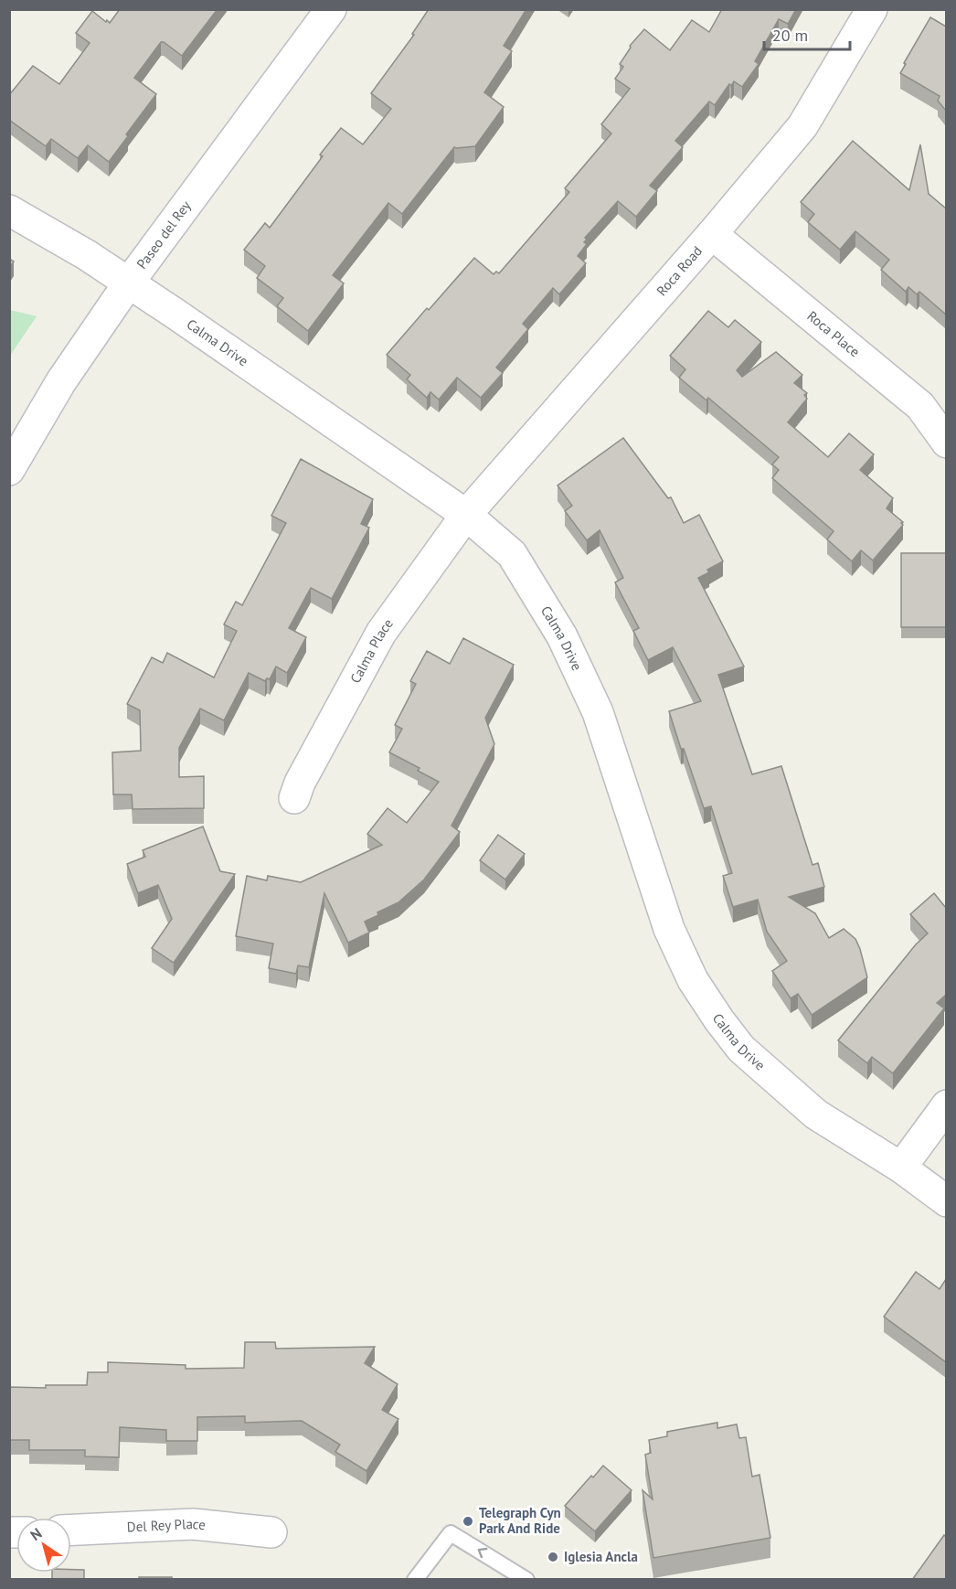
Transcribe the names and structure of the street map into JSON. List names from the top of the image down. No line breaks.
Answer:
{"streets":{"street":["Paseo del Rey","Roca Road","Roca Place","Calma Drive","Calma Place","Del Rey Place"]},"crossings":[["Paseo del Rey","Calma Drive"],["Roca Road","Roca Place"],["Roca Road","Calma Drive"],["Roca Road","Calma Place"],["Calma Drive","Calma Place"]],"places":["Telegraph Cyn Park And Ride","Iglesia Ancla"],"scale_bar":"20 m","north":"top left"}
